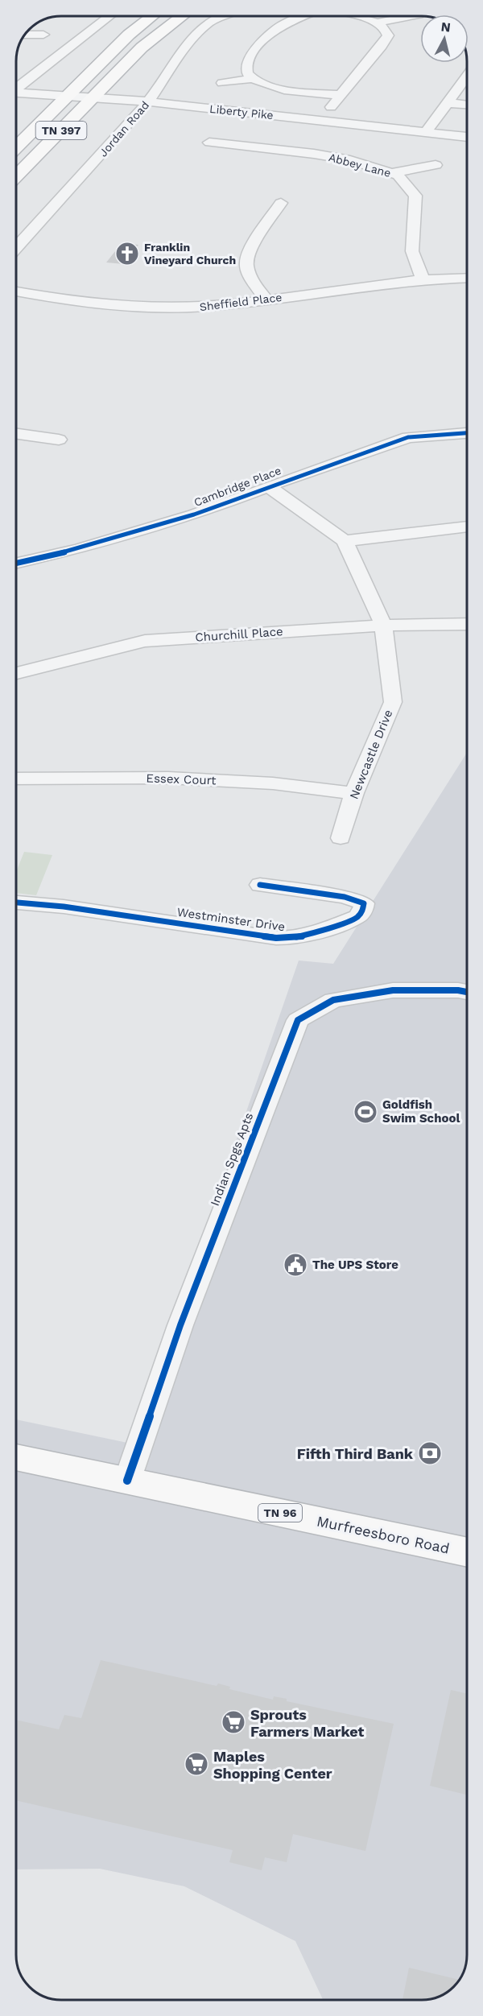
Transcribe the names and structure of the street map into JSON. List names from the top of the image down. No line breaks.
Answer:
{"streets":{"highway":["TN 397","TN 96","Murfreesboro Road"],"street":["Liberty Pike","Jordan Road","Abbey Lane","Sheffield Place","Cambridge Place","Churchill Place","Newcastle Drive","Essex Court","Westminster Drive","Indian Spgs Apts"]},"crossings":[["Liberty Pike","Jordan Road"],["Liberty Pike","TN 397"],["Abbey Lane","Sheffield Place"],["Cambridge Place","Newcastle Drive"],["Churchill Place","Newcastle Drive"],["Newcastle Drive","Essex Court"],["Indian Spgs Apts","Murfreesboro Road"]],"places":{"church":["Franklin Vineyard Church"],"sports":["Goldfish Swim School"],"public building":["The UPS Store"],"bank":["Fifth Third Bank"],"supermarket":["Sprouts Farmers Market","Maples Shopping Center"]},"north":"top"}
